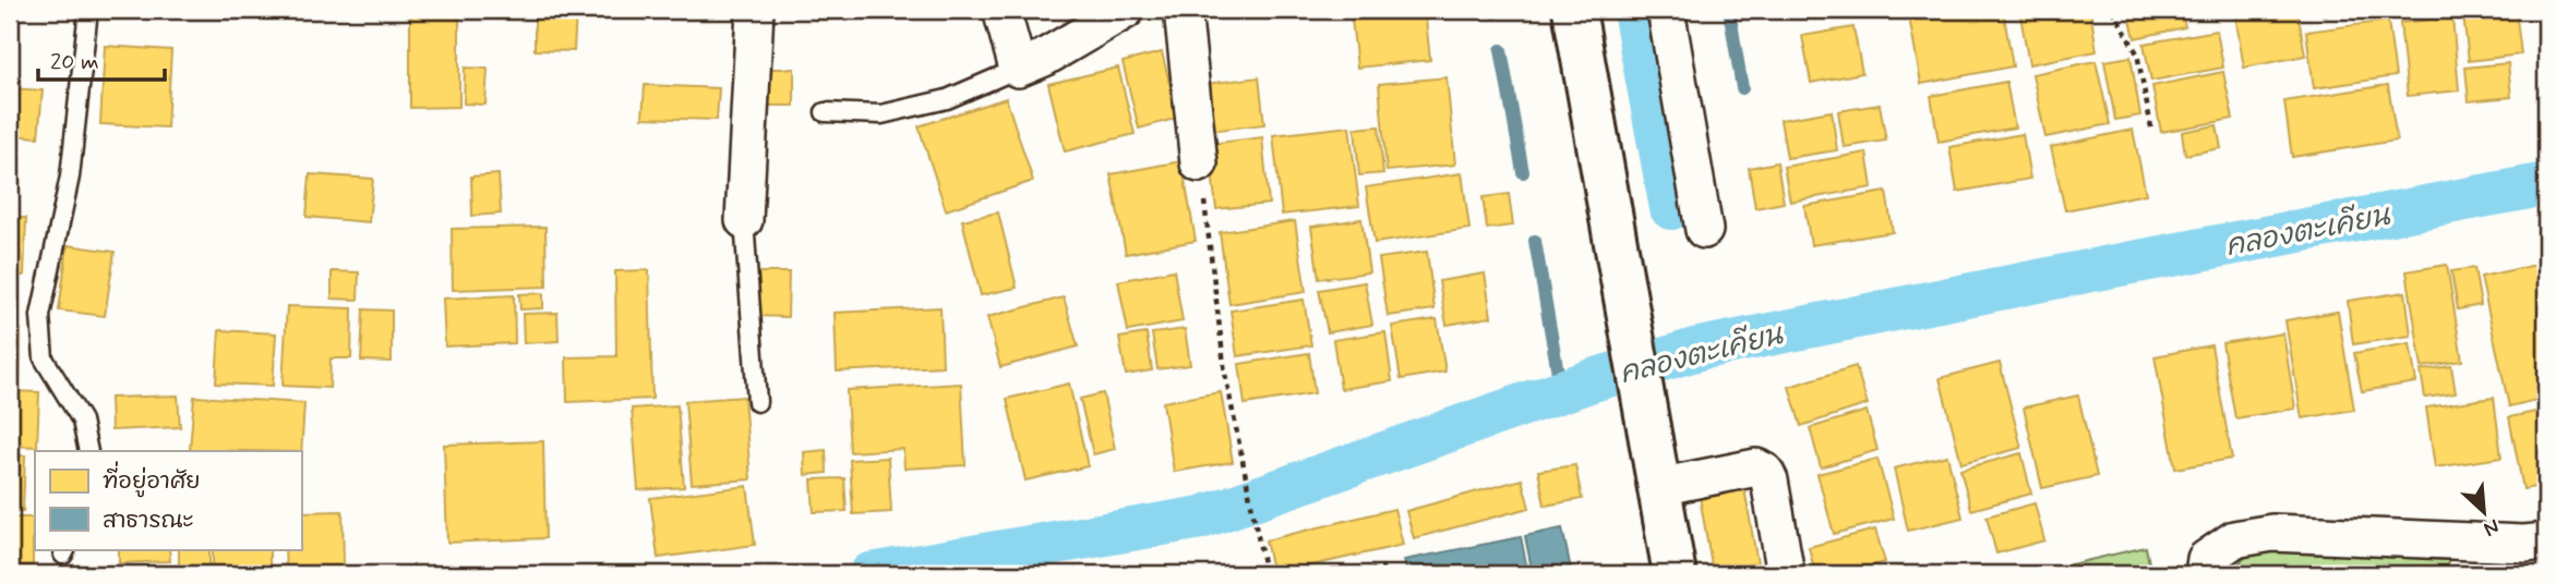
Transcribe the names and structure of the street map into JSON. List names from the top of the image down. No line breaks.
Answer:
{"water":["คลองตะเคียน"],"legend":["ที่อยู่อาศัย","สาธารณะ"],"scale_bar":"20 m","north":"bottom right"}
